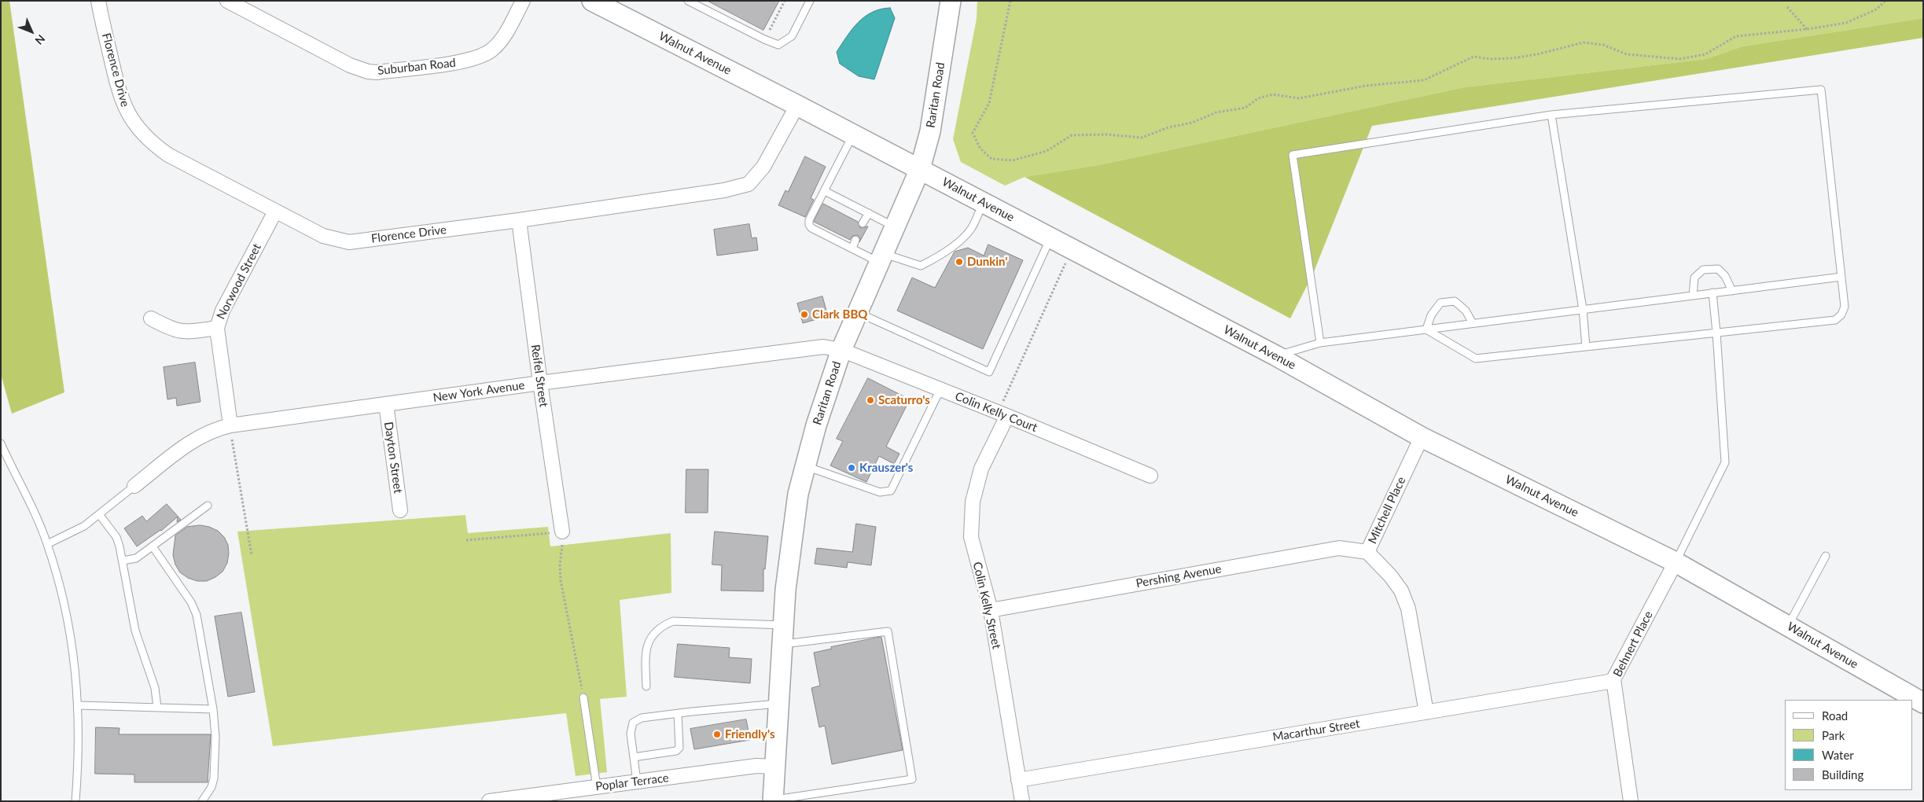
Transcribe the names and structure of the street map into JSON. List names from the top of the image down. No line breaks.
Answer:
{"streets":{"street":["Walnut Avenue","Suburban Road","Florence Drive","Raritan Road","Norwood Street","Reifel Street","New York Avenue","Colin Kelly Court","Dayton Street","Mitchell Place","Pershing Avenue","Colin Kelly Street","Behnert Place","Macarthur Street","Poplar Terrace"]},"crossings":[["Walnut Avenue","Florence Drive"],["Walnut Avenue","Raritan Road"],["Walnut Avenue","Mitchell Place"],["Walnut Avenue","Behnert Place"],["Florence Drive","Norwood Street"],["Florence Drive","Reifel Street"],["Raritan Road","New York Avenue"],["Raritan Road","Colin Kelly Court"],["Raritan Road","Poplar Terrace"],["Norwood Street","New York Avenue"],["Reifel Street","New York Avenue"],["New York Avenue","Colin Kelly Court"],["New York Avenue","Dayton Street"],["Colin Kelly Court","Colin Kelly Street"],["Mitchell Place","Pershing Avenue"],["Mitchell Place","Macarthur Street"],["Pershing Avenue","Colin Kelly Street"],["Colin Kelly Street","Macarthur Street"],["Behnert Place","Macarthur Street"]],"places":["Dunkin'","Clark BBQ","Scaturro's","Krauszer's","Friendly's"],"legend":["Road","Park","Water","Building"],"north":"bottom right"}
